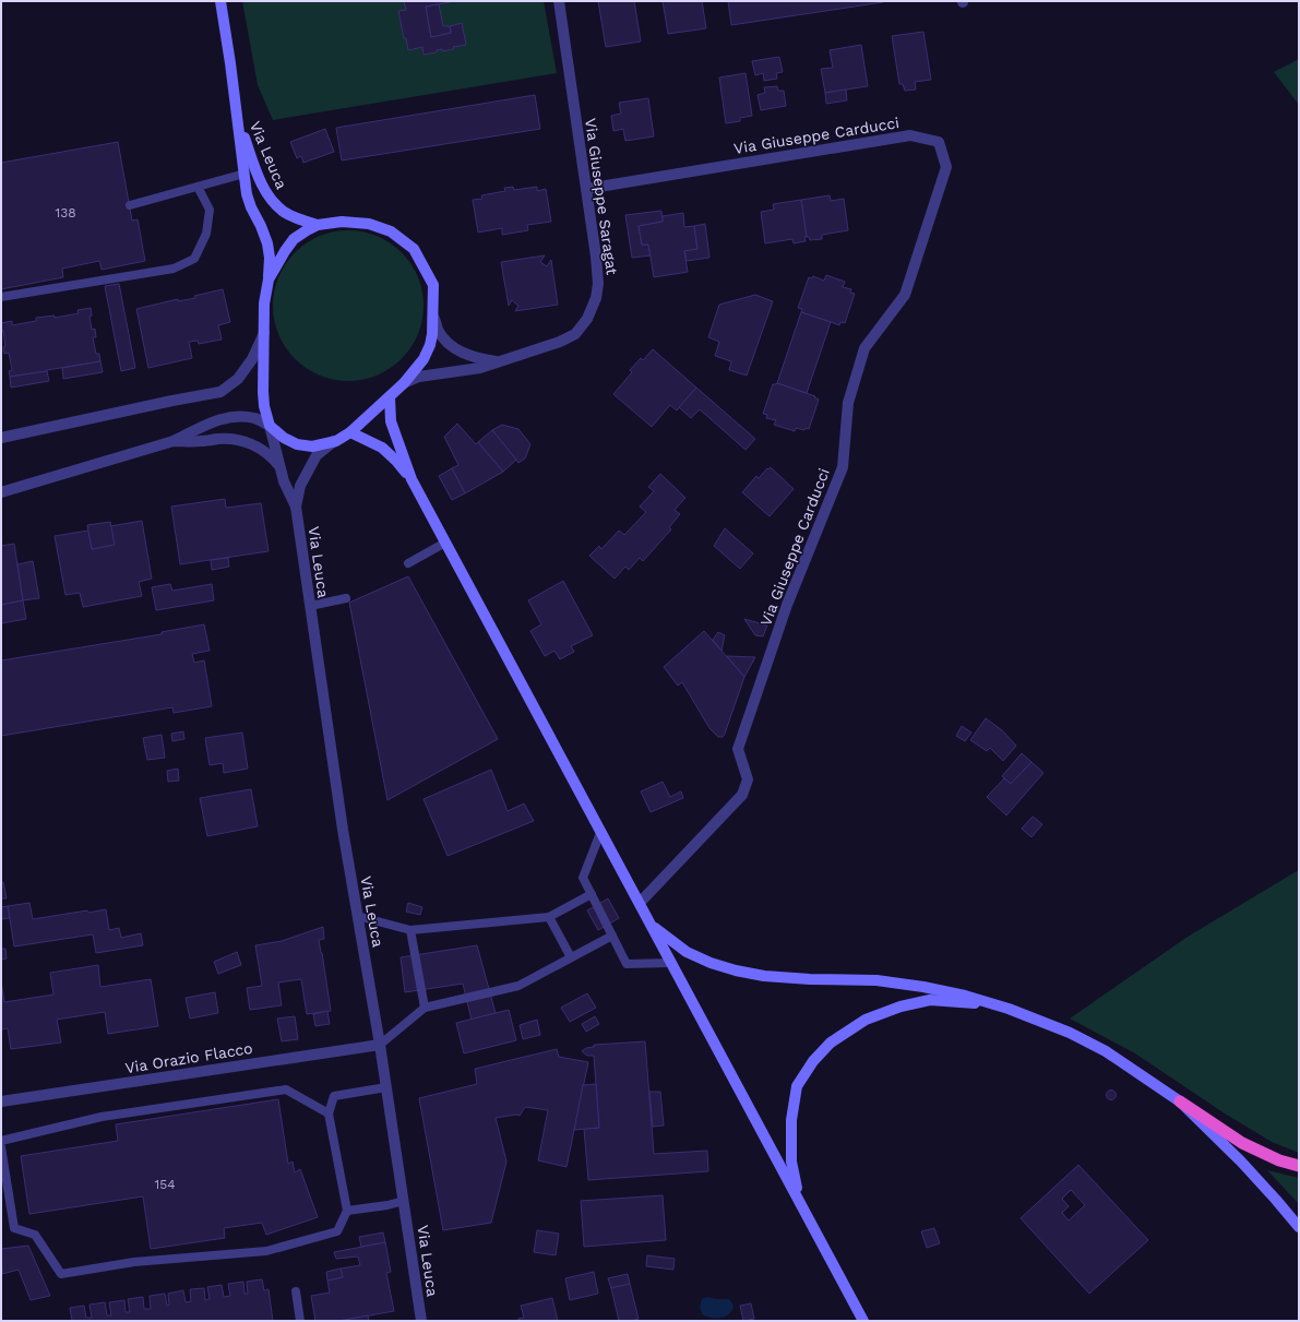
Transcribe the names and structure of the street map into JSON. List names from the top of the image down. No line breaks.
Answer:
{"streets":{"main road":["Via Leuca"],"street":["Via Giuseppe Carducci","Via Giuseppe Saragat","Via Orazio Flacco"]},"crossings":[["Via Giuseppe Carducci","Via Giuseppe Saragat"],["Via Leuca","Via Orazio Flacco"]],"house_numbers":["138","154"]}
